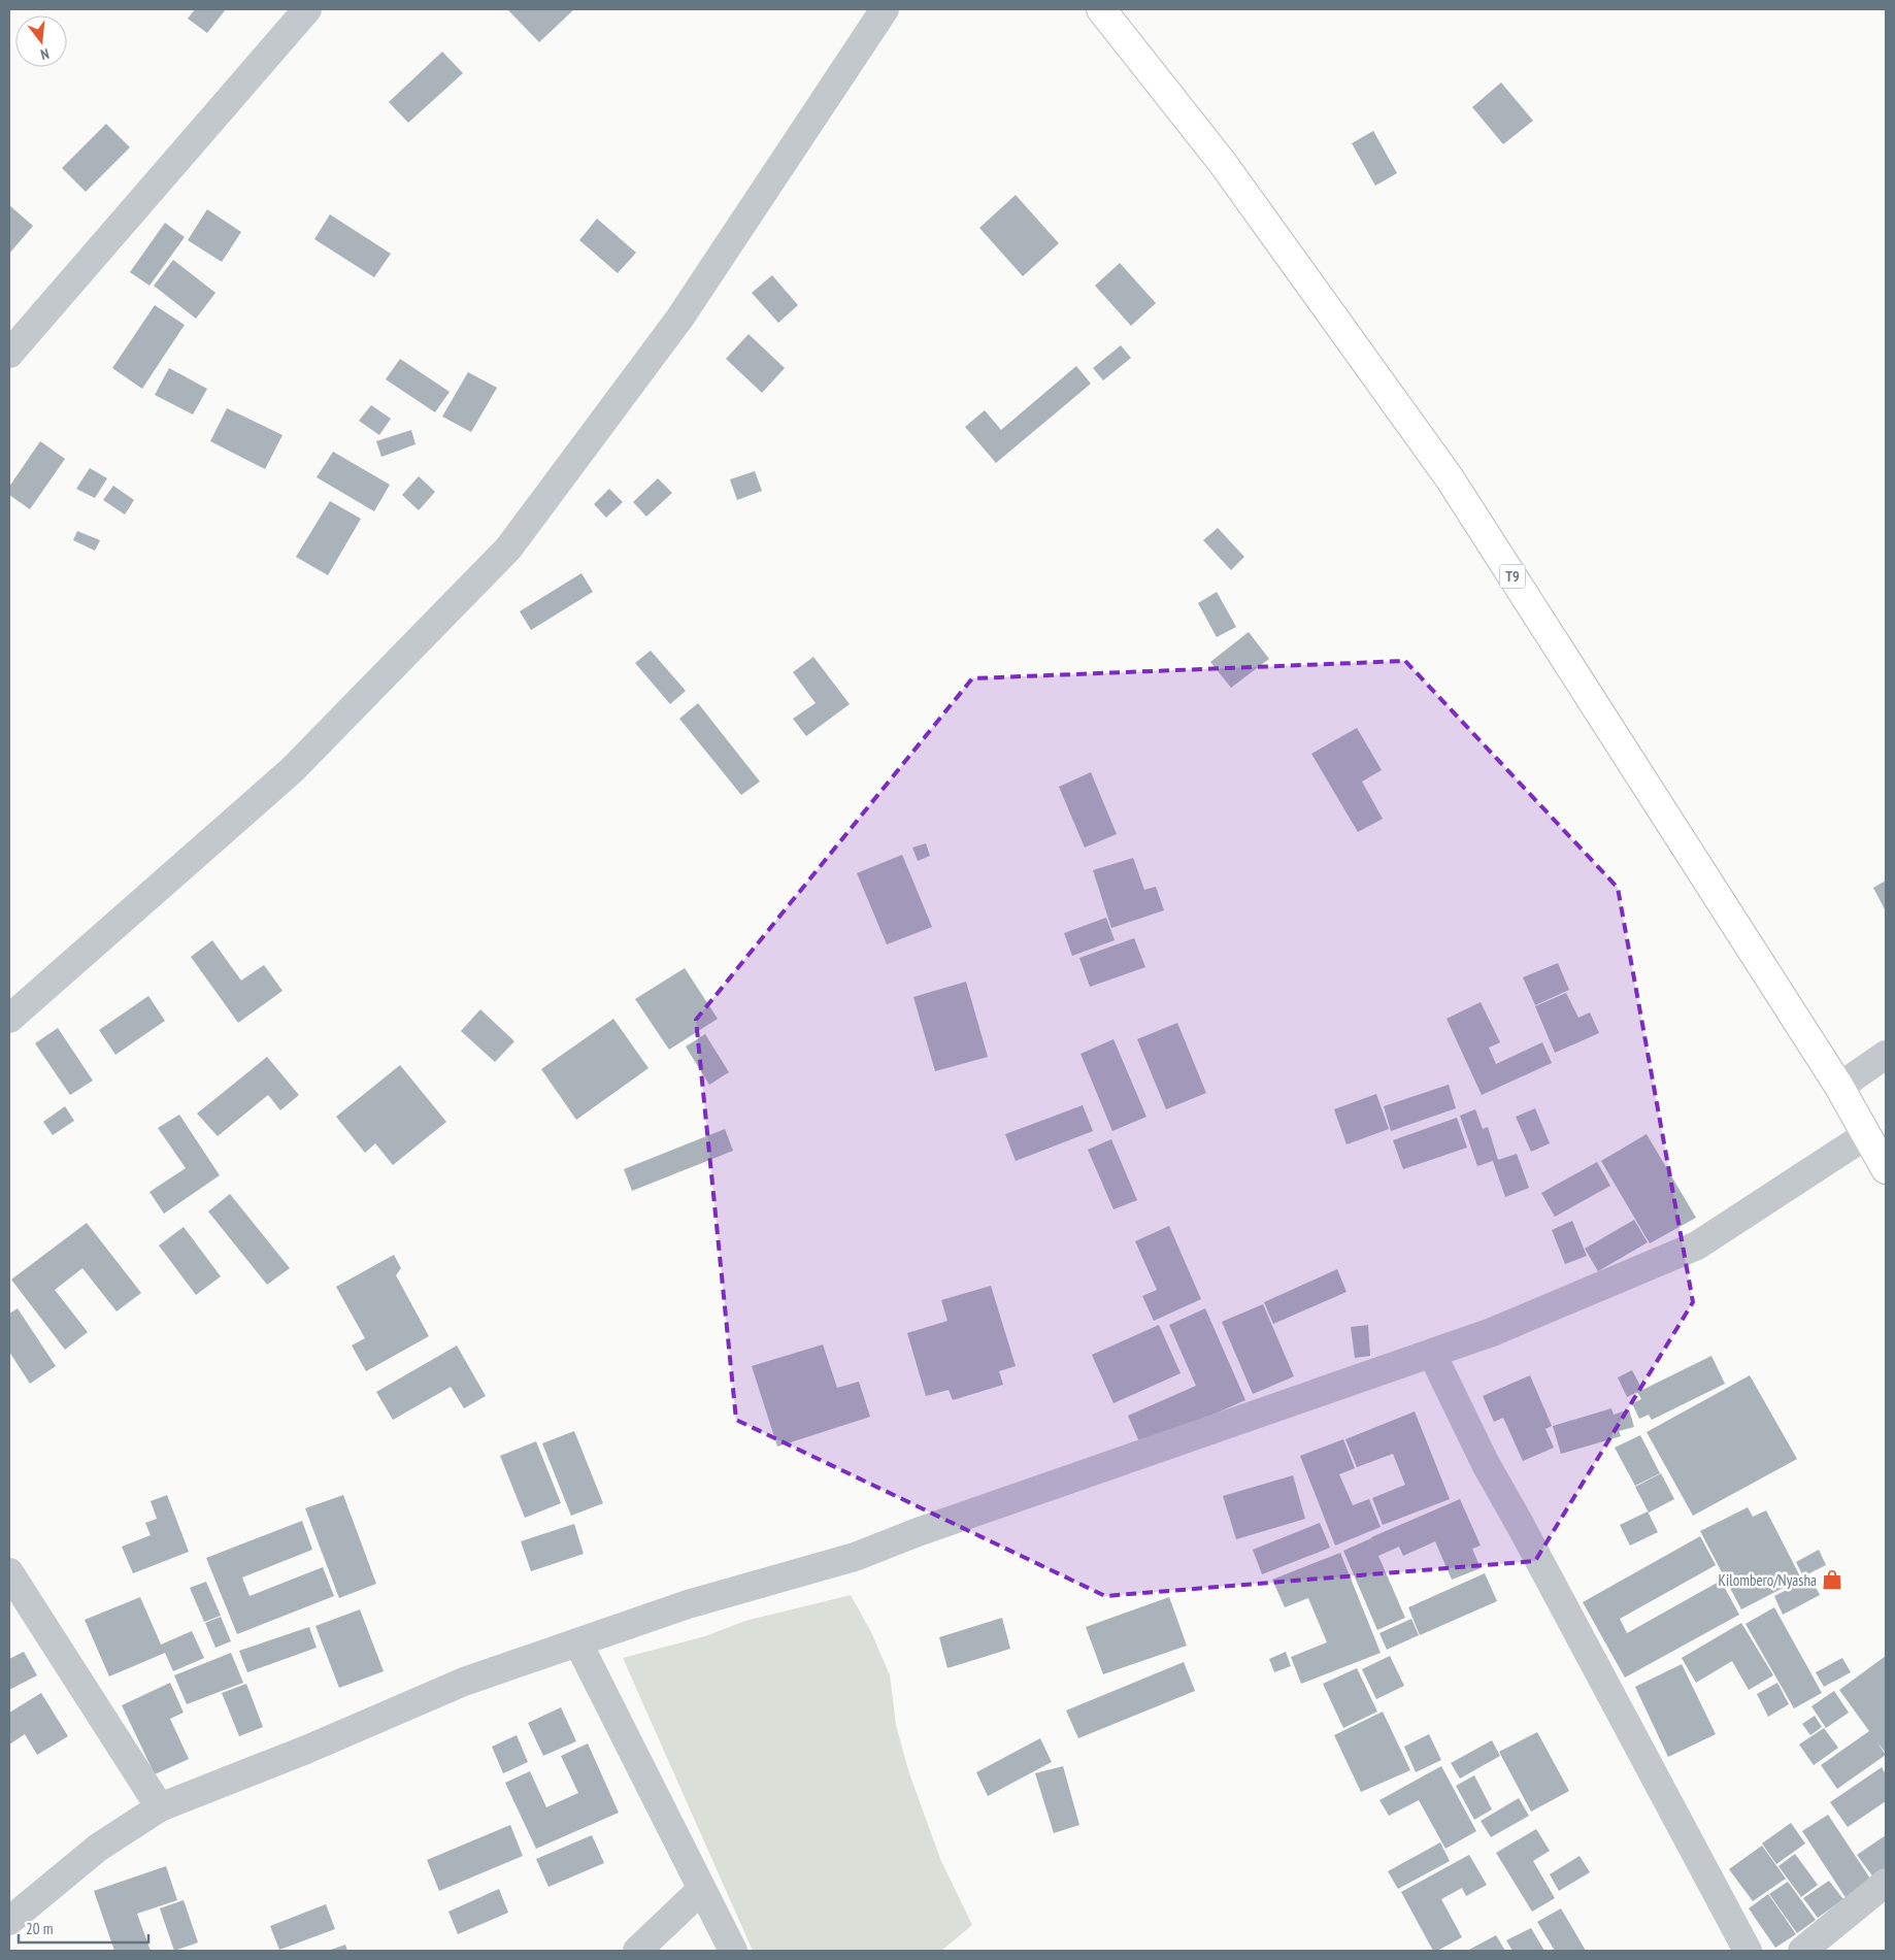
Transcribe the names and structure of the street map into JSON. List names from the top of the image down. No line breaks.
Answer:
{"streets":{"highway":["T9"]},"places":{"shop":["Kilombero/Nyasha"]},"scale_bar":"20 m","north":"bottom"}
